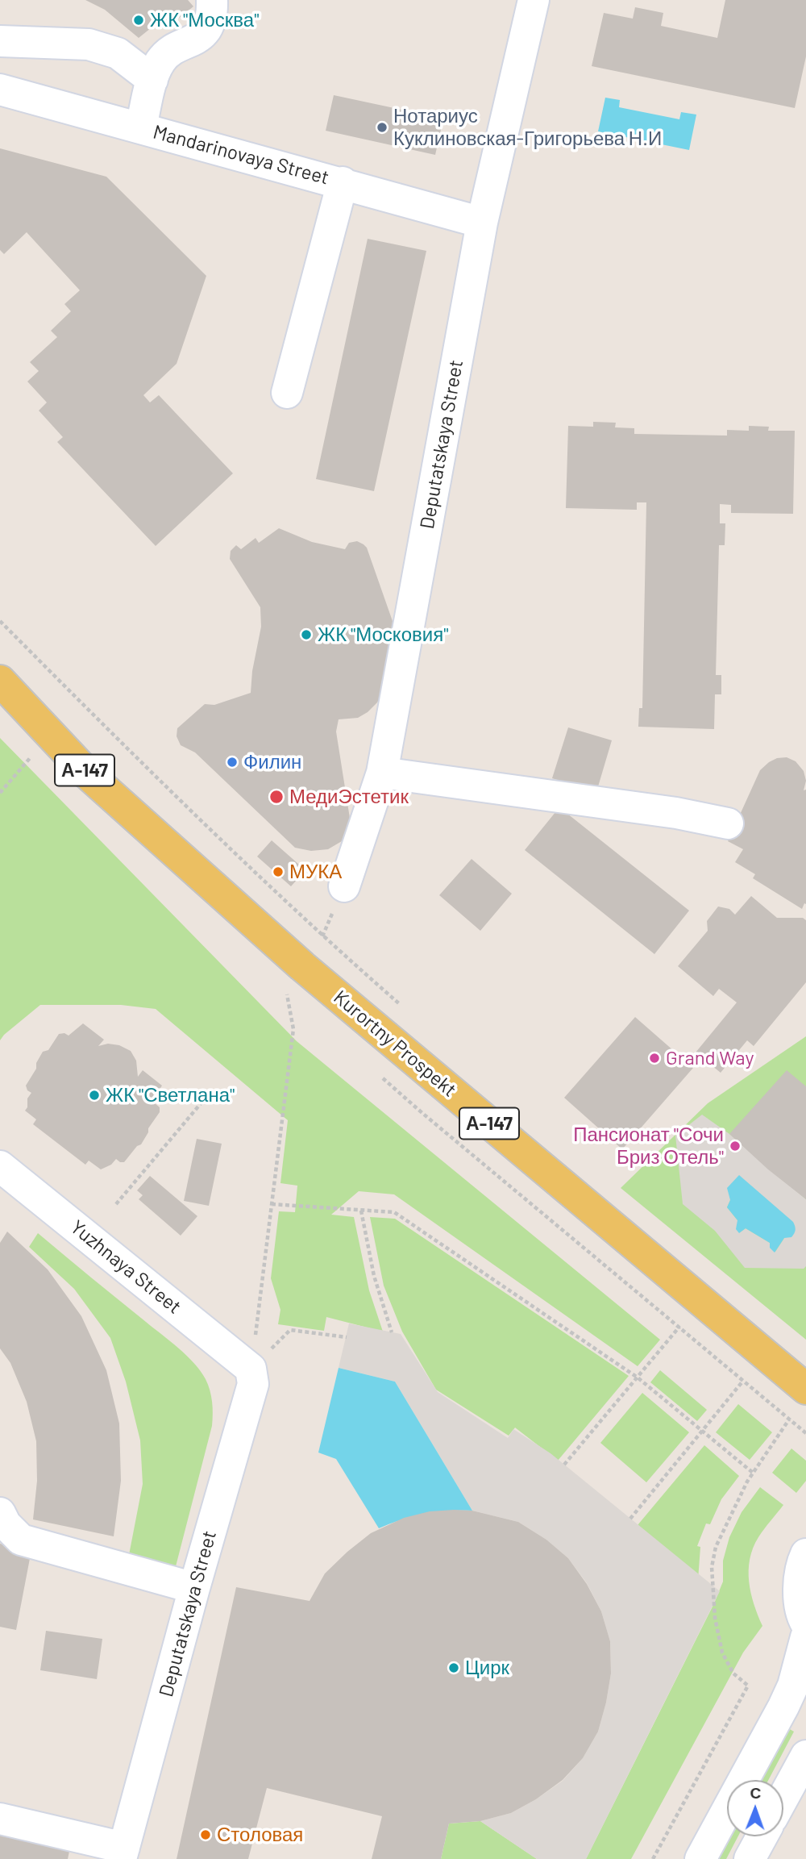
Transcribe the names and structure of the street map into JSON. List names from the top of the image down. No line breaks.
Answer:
{"streets":{"main road":["А-147","Kurortny Prospekt"],"street":["Mandarinovaya Street","Deputatskaya Street","Yuzhnaya Street"]},"crossings":[["Mandarinovaya Street","Deputatskaya Street"],["Deputatskaya Street","Yuzhnaya Street"]],"places":["ЖК \"Москва\"","Нотариус Куклиновская-Григорьева Н.И","ЖК \"Московия\"","Филин","МедиЭстетик","МУКА","Grand Way","ЖК \"Светлана\"","Пансионат \"Сочи Бриз Отель\"","Цирк","Столовая"],"north":"top"}
